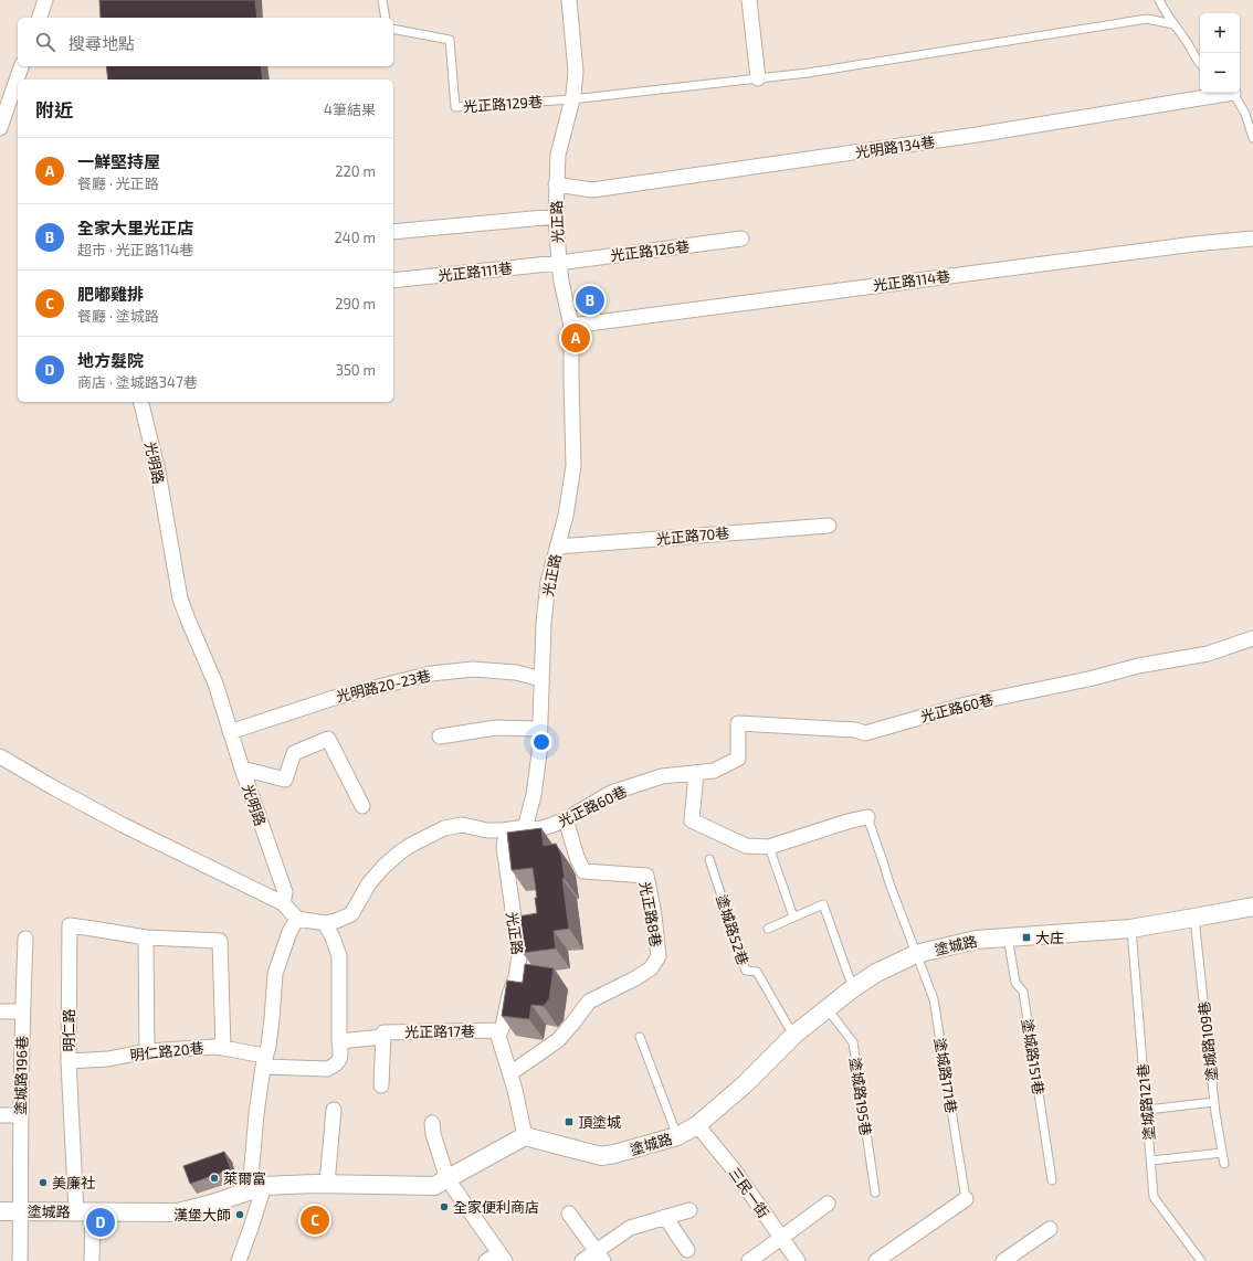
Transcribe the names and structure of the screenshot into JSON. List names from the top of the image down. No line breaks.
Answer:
{"streets":{"street":["光明路134巷","光正路","光正路126巷","光正路111巷","光正路114巷","光明路","光正路70巷","光明路20-23巷","光正路60巷","光正路8巷","塗城路","明仁路","光正路17巷","明仁路20巷","塗城路196巷","三民一街"],"lane":["光正路129巷","塗城路52巷","塗城路109巷","塗城路151巷","塗城路171巷","塗城路195巷","塗城路121巷"]},"crossings":[["光正路129巷","光正路"],["光明路134巷","光正路"],["光正路","光正路126巷"],["光正路","光正路111巷"],["光正路","光正路114巷"],["光正路","光正路70巷"],["光正路","光明路20-23巷"],["光正路","光正路60巷"],["光正路","光正路8巷"],["光正路","塗城路"],["光正路","光正路17巷"],["光正路126巷","光正路111巷"],["光明路","光明路20-23巷"],["光正路60巷","光正路8巷"],["塗城路52巷","塗城路"],["塗城路","明仁路"],["塗城路","塗城路109巷"],["塗城路","塗城路151巷"],["塗城路","塗城路196巷"],["塗城路","塗城路171巷"],["塗城路","塗城路195巷"],["塗城路","塗城路121巷"],["塗城路","三民一街"],["明仁路","明仁路20巷"]],"places":{"transit":["大庄","頂塗城"],"other":["萊爾富","美廉社","全家便利商店","漢堡大師"]},"page":{"map_buttons":["+","−"],"search":"搜尋地點","heading":["附近","4筆結果"],"list":[{"mark":"A","name":"一鮮堅持屋","note":"餐廳 · 光正路","value":"220 m"},{"mark":"B","name":"全家大里光正店","note":"超市 · 光正路114巷","value":"240 m"},{"mark":"C","name":"肥嘟雞排","note":"餐廳 · 塗城路","value":"290 m"},{"mark":"D","name":"地方髮院","note":"商店 · 塗城路347巷","value":"350 m"}],"pins":["B","A","C","D"]}}
